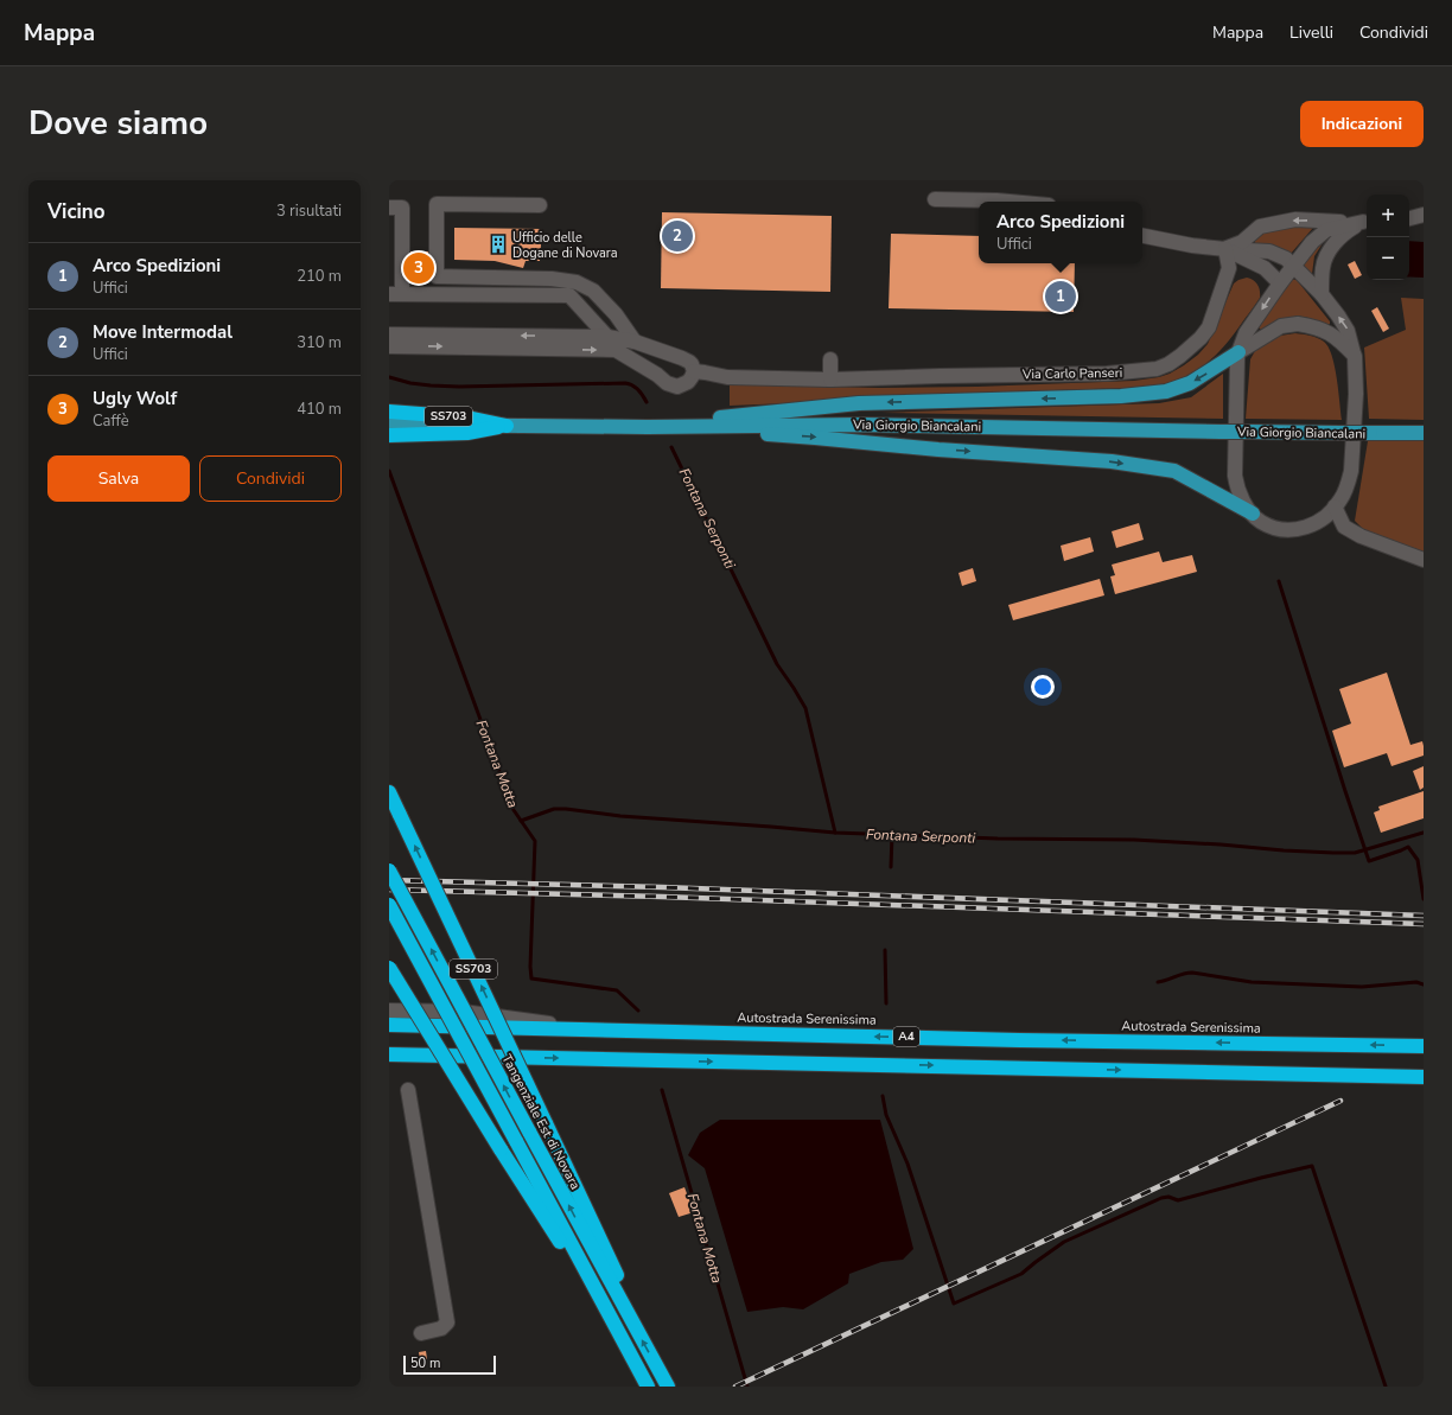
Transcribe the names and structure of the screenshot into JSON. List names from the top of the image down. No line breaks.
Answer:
{"streets":{"highway":["SS703","Autostrada Serenissima","A4","Tangenziale Est di Novara"],"main road":["Via Giorgio Biancalani"],"street":["Via Carlo Panseri"]},"crossings":[["SS703","Via Giorgio Biancalani"],["SS703","Tangenziale Est di Novara"]],"water":["Fontana Serponti","Fontana Motta"],"places":{"building":["Ufficio delle Dogane di Novara"]},"scale_bar":"50 m","page":{"header":"Mappa","nav":["Mappa","Livelli","Condividi"],"title":"Dove siamo","buttons":["Indicazioni",["Salva","Condividi"]],"heading":["Vicino","3 risultati"],"map_buttons":["+","−"],"popup":["Arco Spedizioni","Uffici"],"pins":["2","3","1"],"list":[{"mark":"1","name":"Arco Spedizioni","note":"Uffici","value":"210 m"},{"mark":"2","name":"Move Intermodal","note":"Uffici","value":"310 m"},{"mark":"3","name":"Ugly Wolf","note":"Caffè","value":"410 m"}],"scale":"50 m"}}
